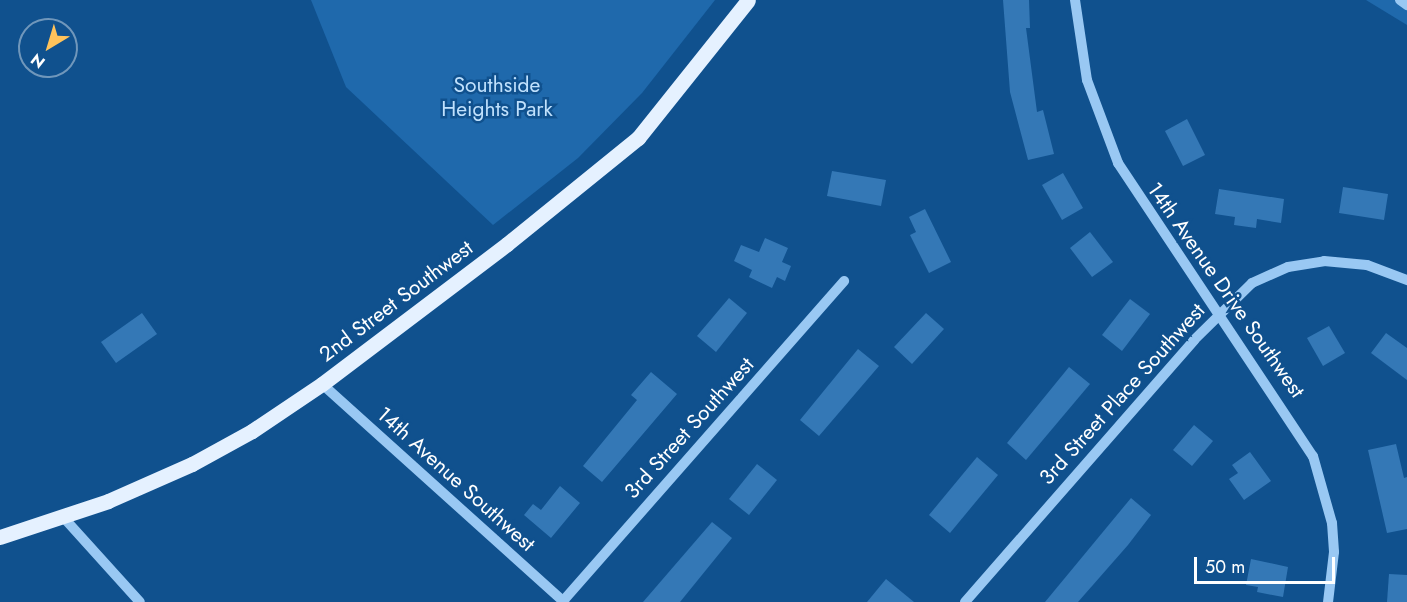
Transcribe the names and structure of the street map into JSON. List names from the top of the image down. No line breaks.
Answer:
{"streets":{"main road":["2nd Street Southwest"],"street":["14th Avenue Drive Southwest","3rd Street Place Southwest","3rd Street Southwest","14th Avenue Southwest"]},"crossings":[["14th Avenue Drive Southwest","3rd Street Place Southwest"],["2nd Street Southwest","14th Avenue Southwest"],["3rd Street Southwest","14th Avenue Southwest"]],"parks":["Southside Heights Park"],"scale_bar":"50 m","north":"bottom left"}
